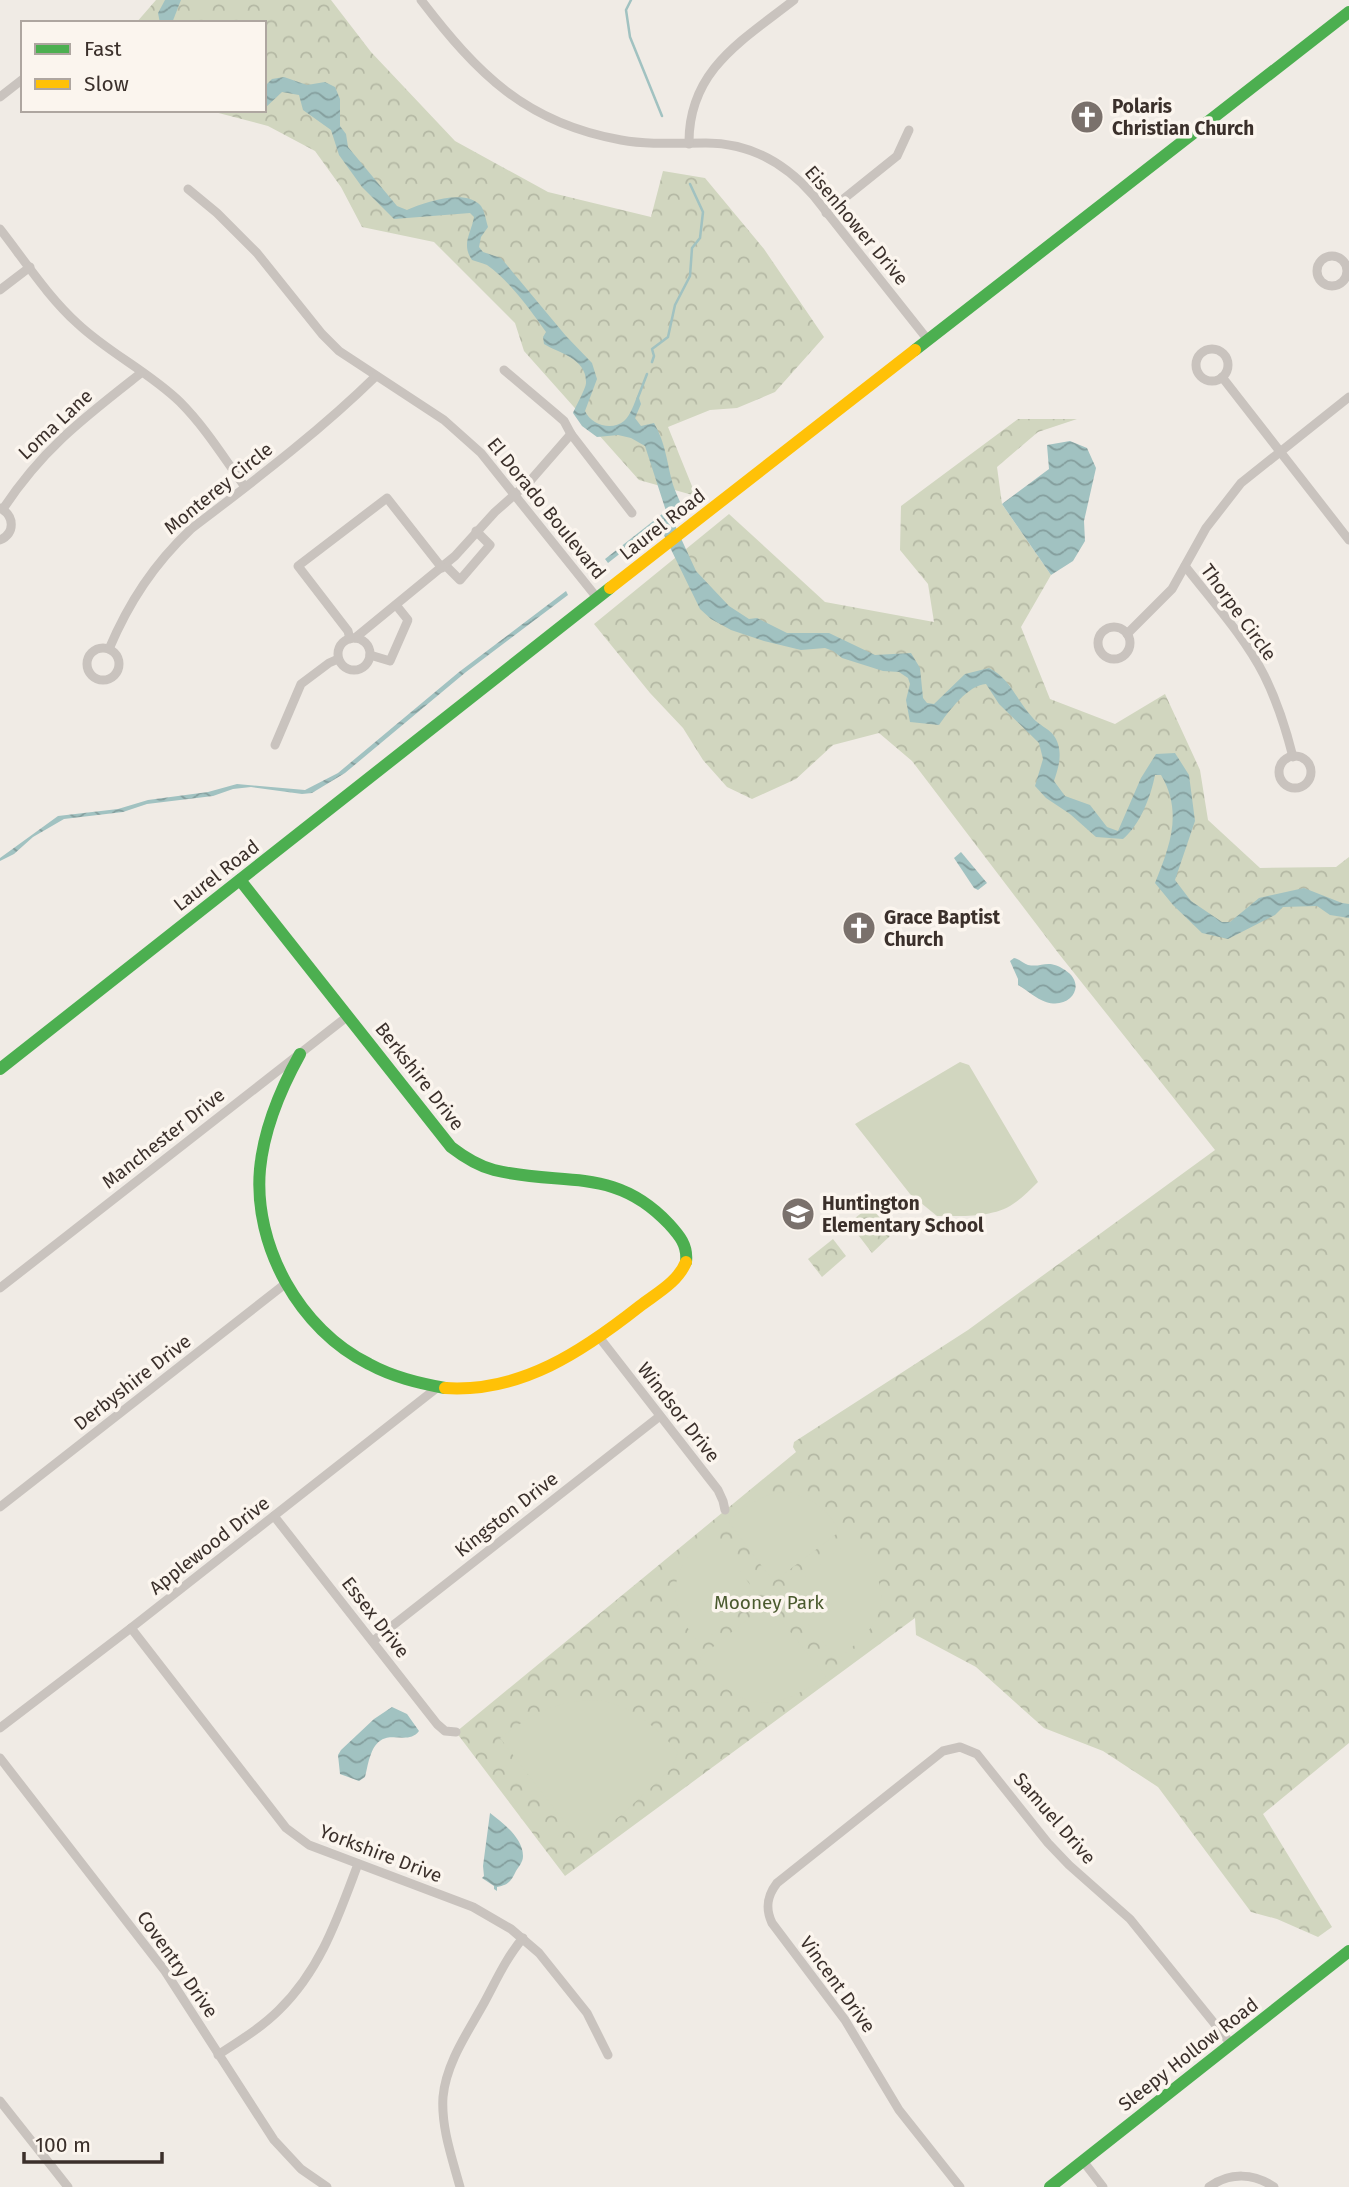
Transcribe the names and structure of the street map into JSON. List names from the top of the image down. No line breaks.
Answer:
{"streets":{"street":["Eisenhower Drive","Loma Lane","Monterey Circle","El Dorado Boulevard","Laurel Road","Thorpe Circle","Berkshire Drive","Manchester Drive","Derbyshire Drive","Windsor Drive","Kingston Drive","Applewood Drive","Essex Drive","Samuel Drive","Yorkshire Drive","Coventry Drive","Vincent Drive","Sleepy Hollow Road"]},"crossings":[["Eisenhower Drive","Laurel Road"],["Monterey Circle","El Dorado Boulevard"],["El Dorado Boulevard","Laurel Road"],["Laurel Road","Berkshire Drive"],["Berkshire Drive","Manchester Drive"],["Berkshire Drive","Windsor Drive"],["Windsor Drive","Kingston Drive"],["Kingston Drive","Essex Drive"],["Applewood Drive","Essex Drive"],["Applewood Drive","Yorkshire Drive"],["Samuel Drive","Vincent Drive"],["Samuel Drive","Sleepy Hollow Road"]],"parks":["Mooney Park"],"places":{"church":["Polaris Christian Church","Grace Baptist Church"],"school or university":["Huntington Elementary School"]},"legend":["Fast","Slow"],"scale_bar":"100 m"}
